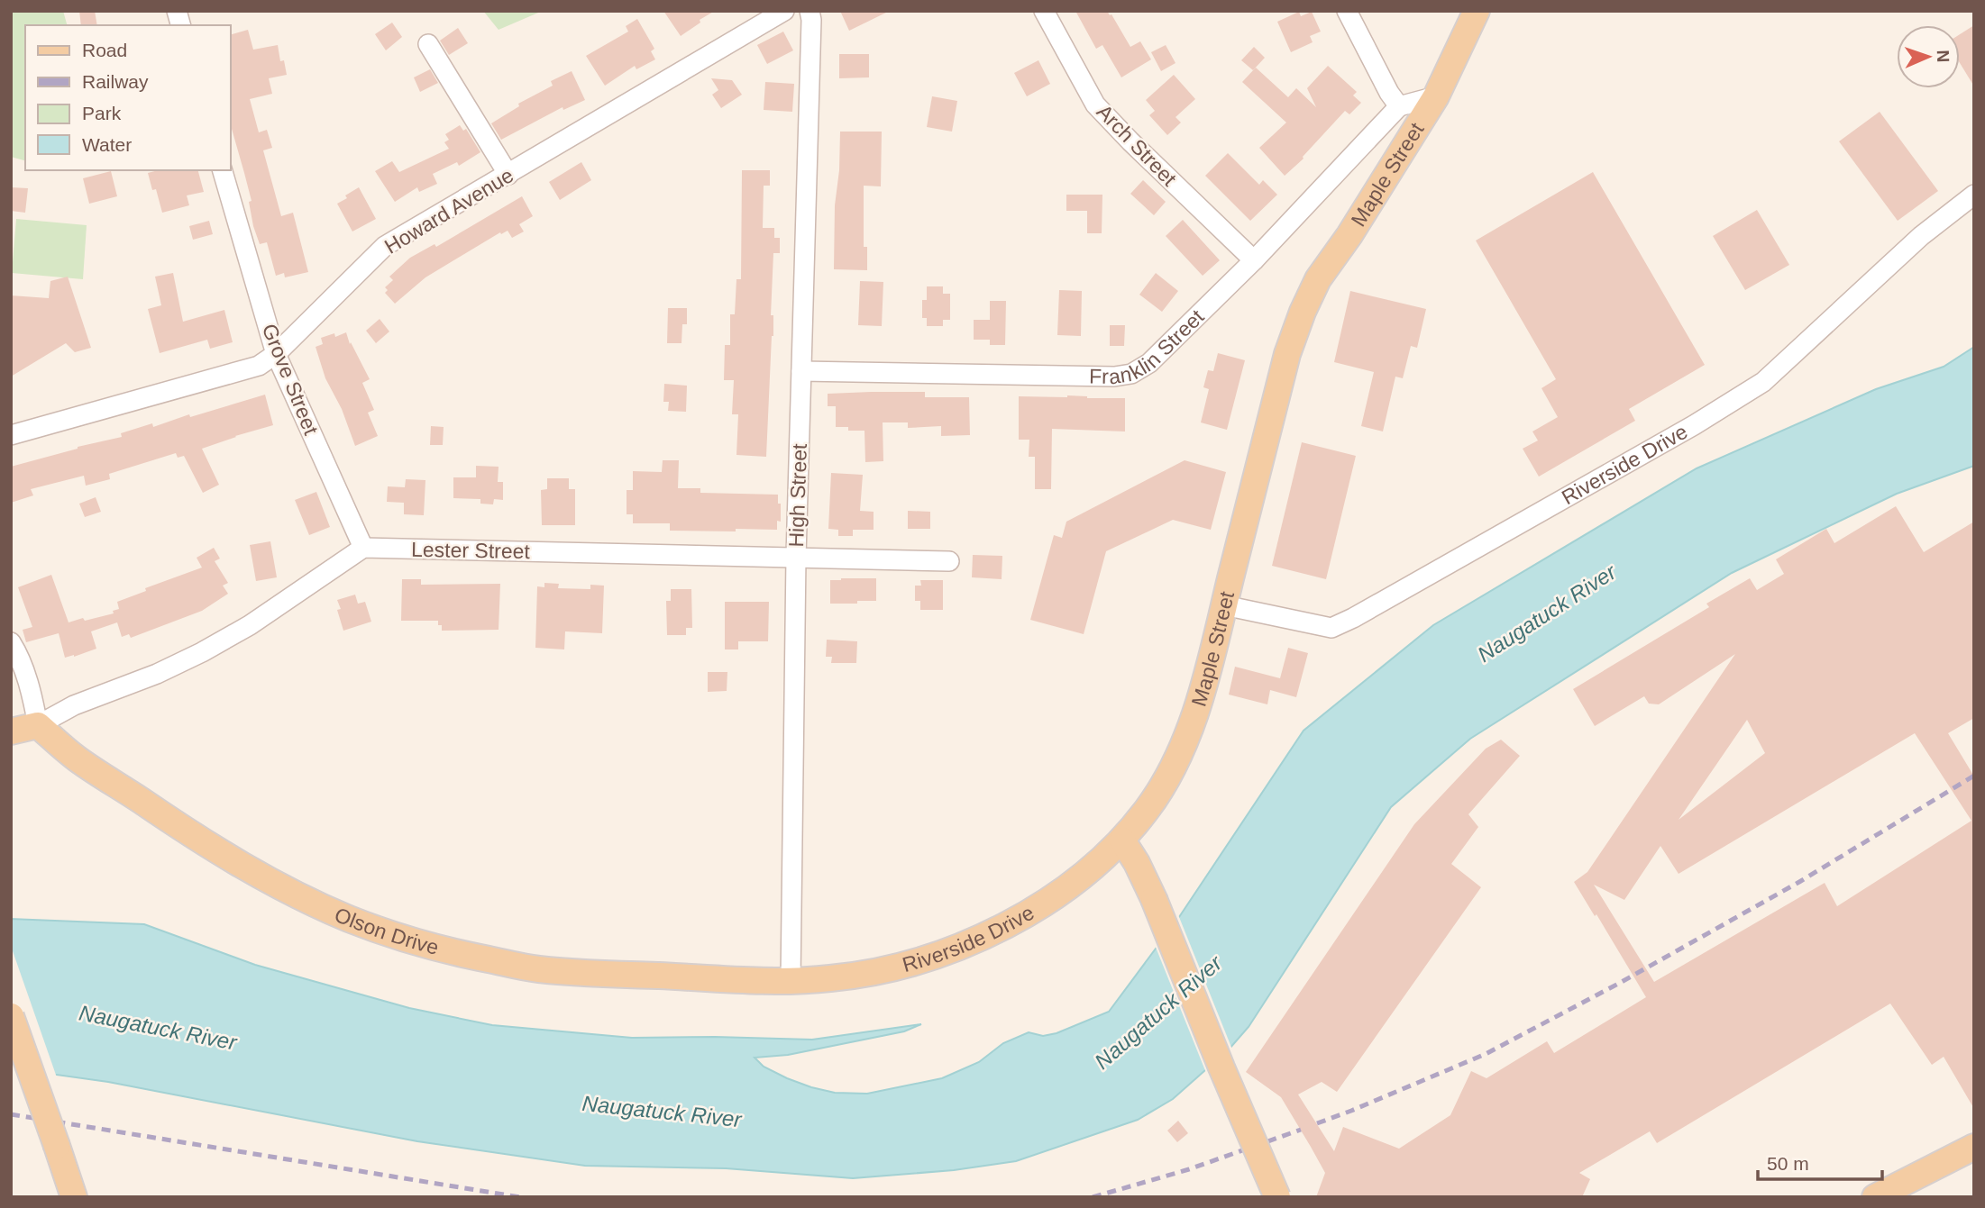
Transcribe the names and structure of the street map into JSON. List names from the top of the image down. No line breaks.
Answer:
{"streets":{"main road":["Maple Street","Riverside Drive","Olson Drive"],"street":["Arch Street","Howard Avenue","Franklin Street","Grove Street","High Street","Lester Street"]},"crossings":[["Arch Street","Franklin Street"],["Maple Street","Riverside Drive"],["Howard Avenue","Grove Street"],["Franklin Street","High Street"],["Grove Street","Lester Street"],["Riverside Drive","High Street"],["Riverside Drive","Olson Drive"],["High Street","Lester Street"],["High Street","Olson Drive"]],"water":["Naugatuck River"],"legend":["Road","Railway","Park","Water"],"scale_bar":"50 m","north":"right"}
